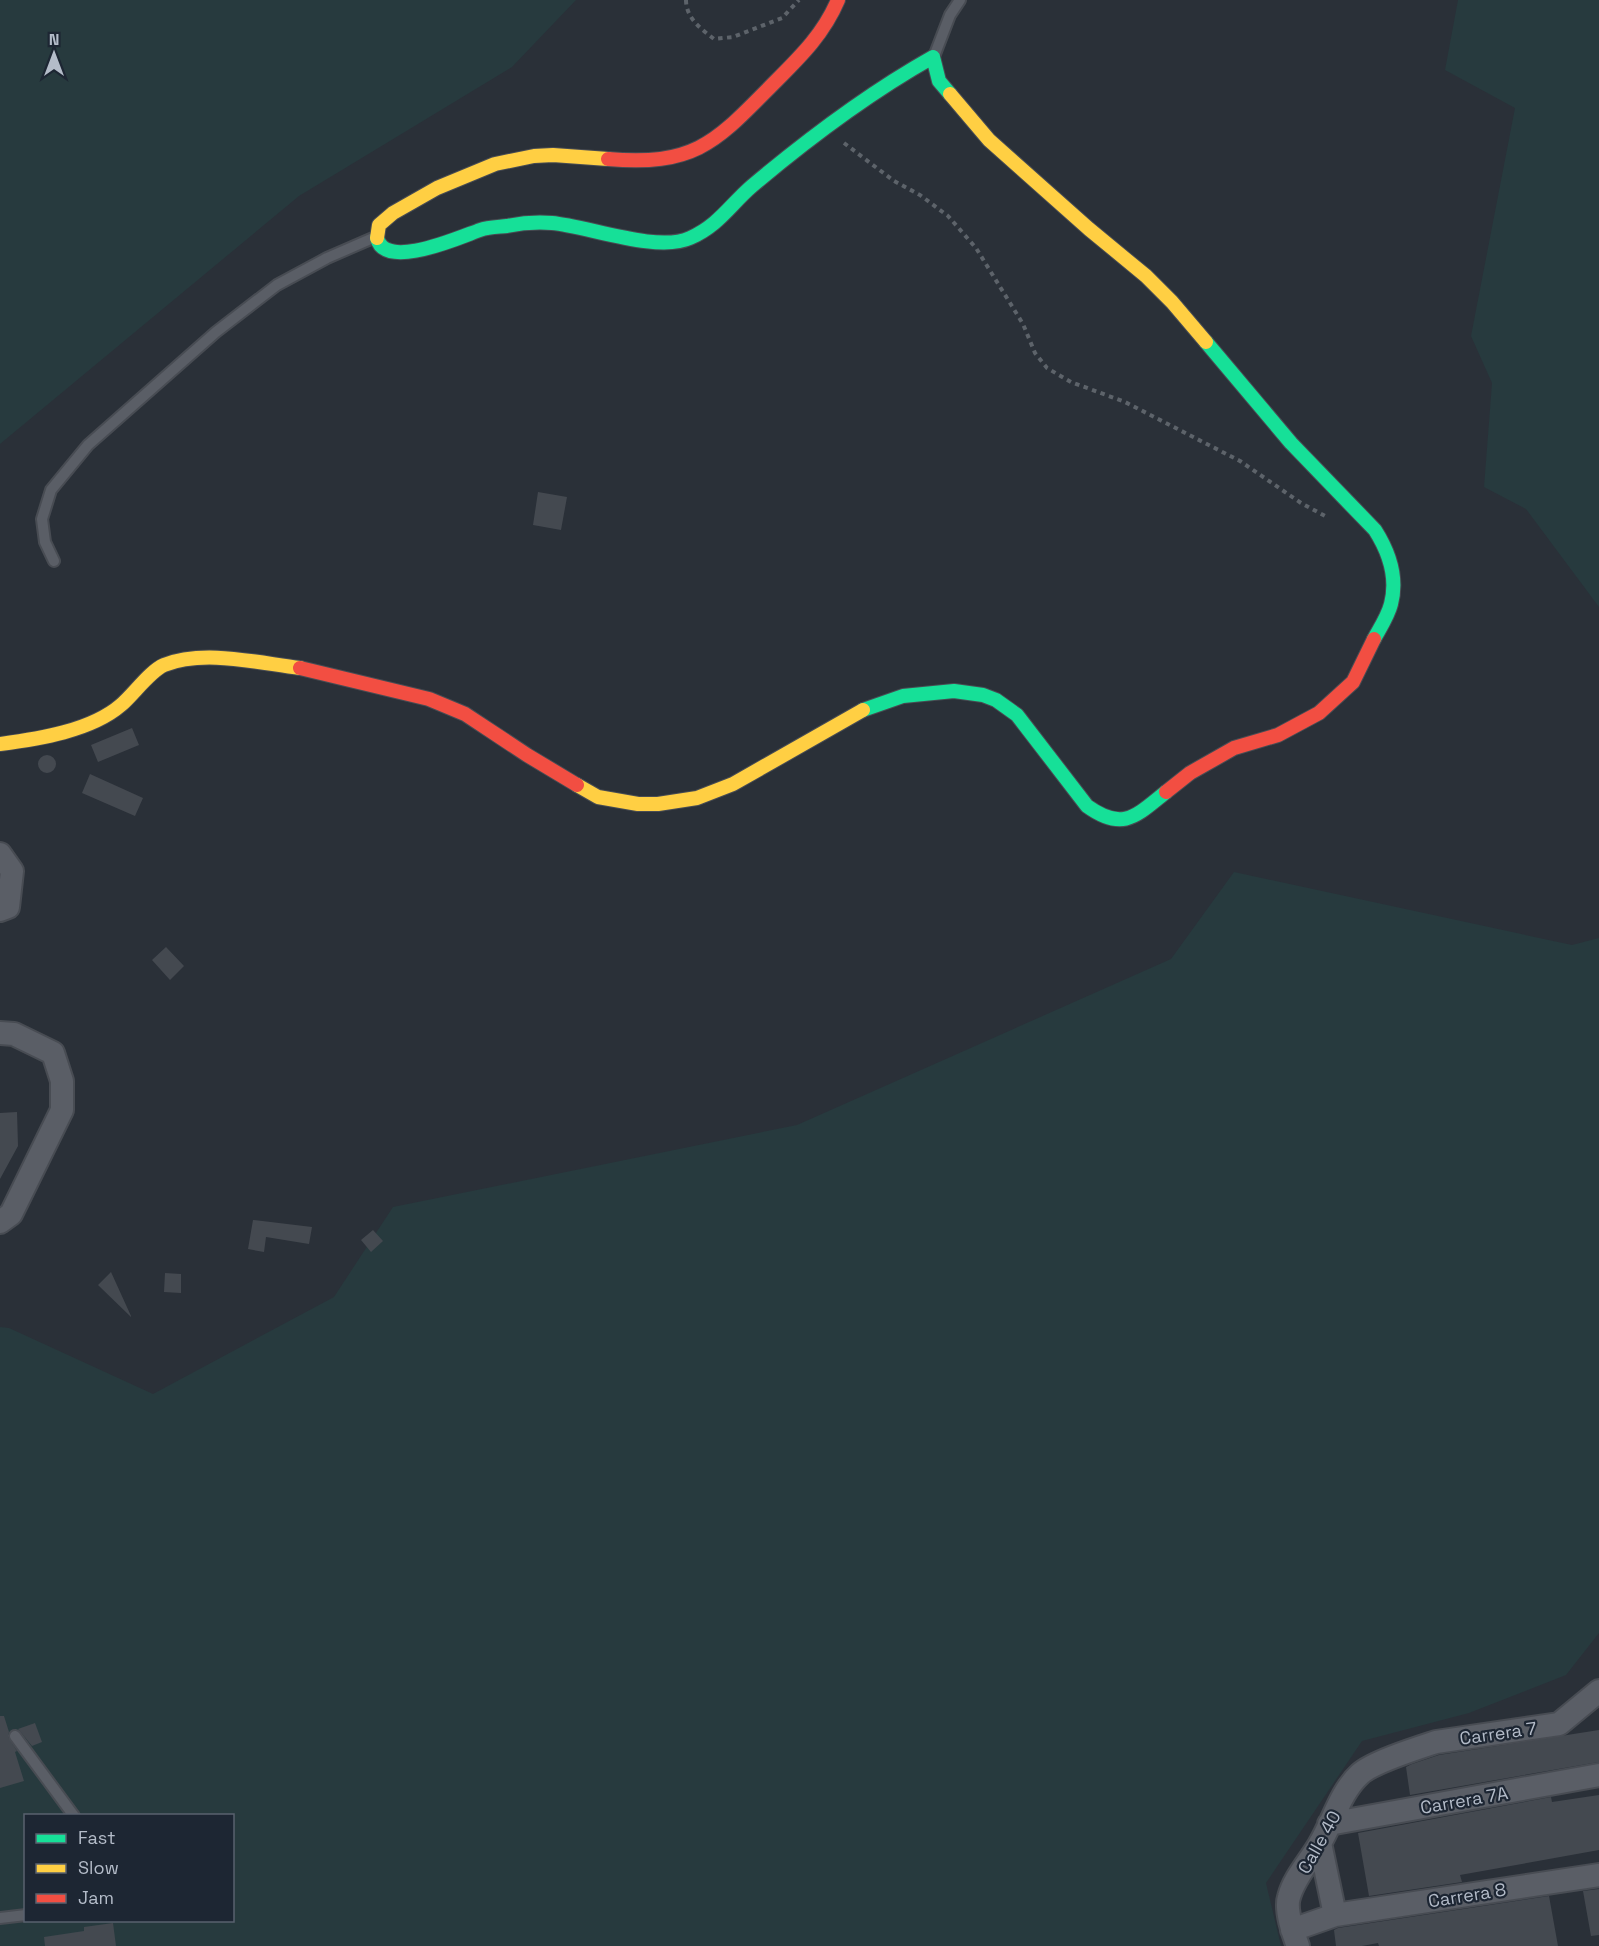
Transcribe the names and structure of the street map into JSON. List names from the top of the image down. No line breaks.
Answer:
{"streets":{"street":["Carrera 7","Carrera 7A","Calle 40","Carrera 8"]},"crossings":[["Carrera 7","Calle 40"],["Carrera 7A","Calle 40"],["Calle 40","Carrera 8"]],"legend":["Fast","Slow","Jam"],"north":"top"}
